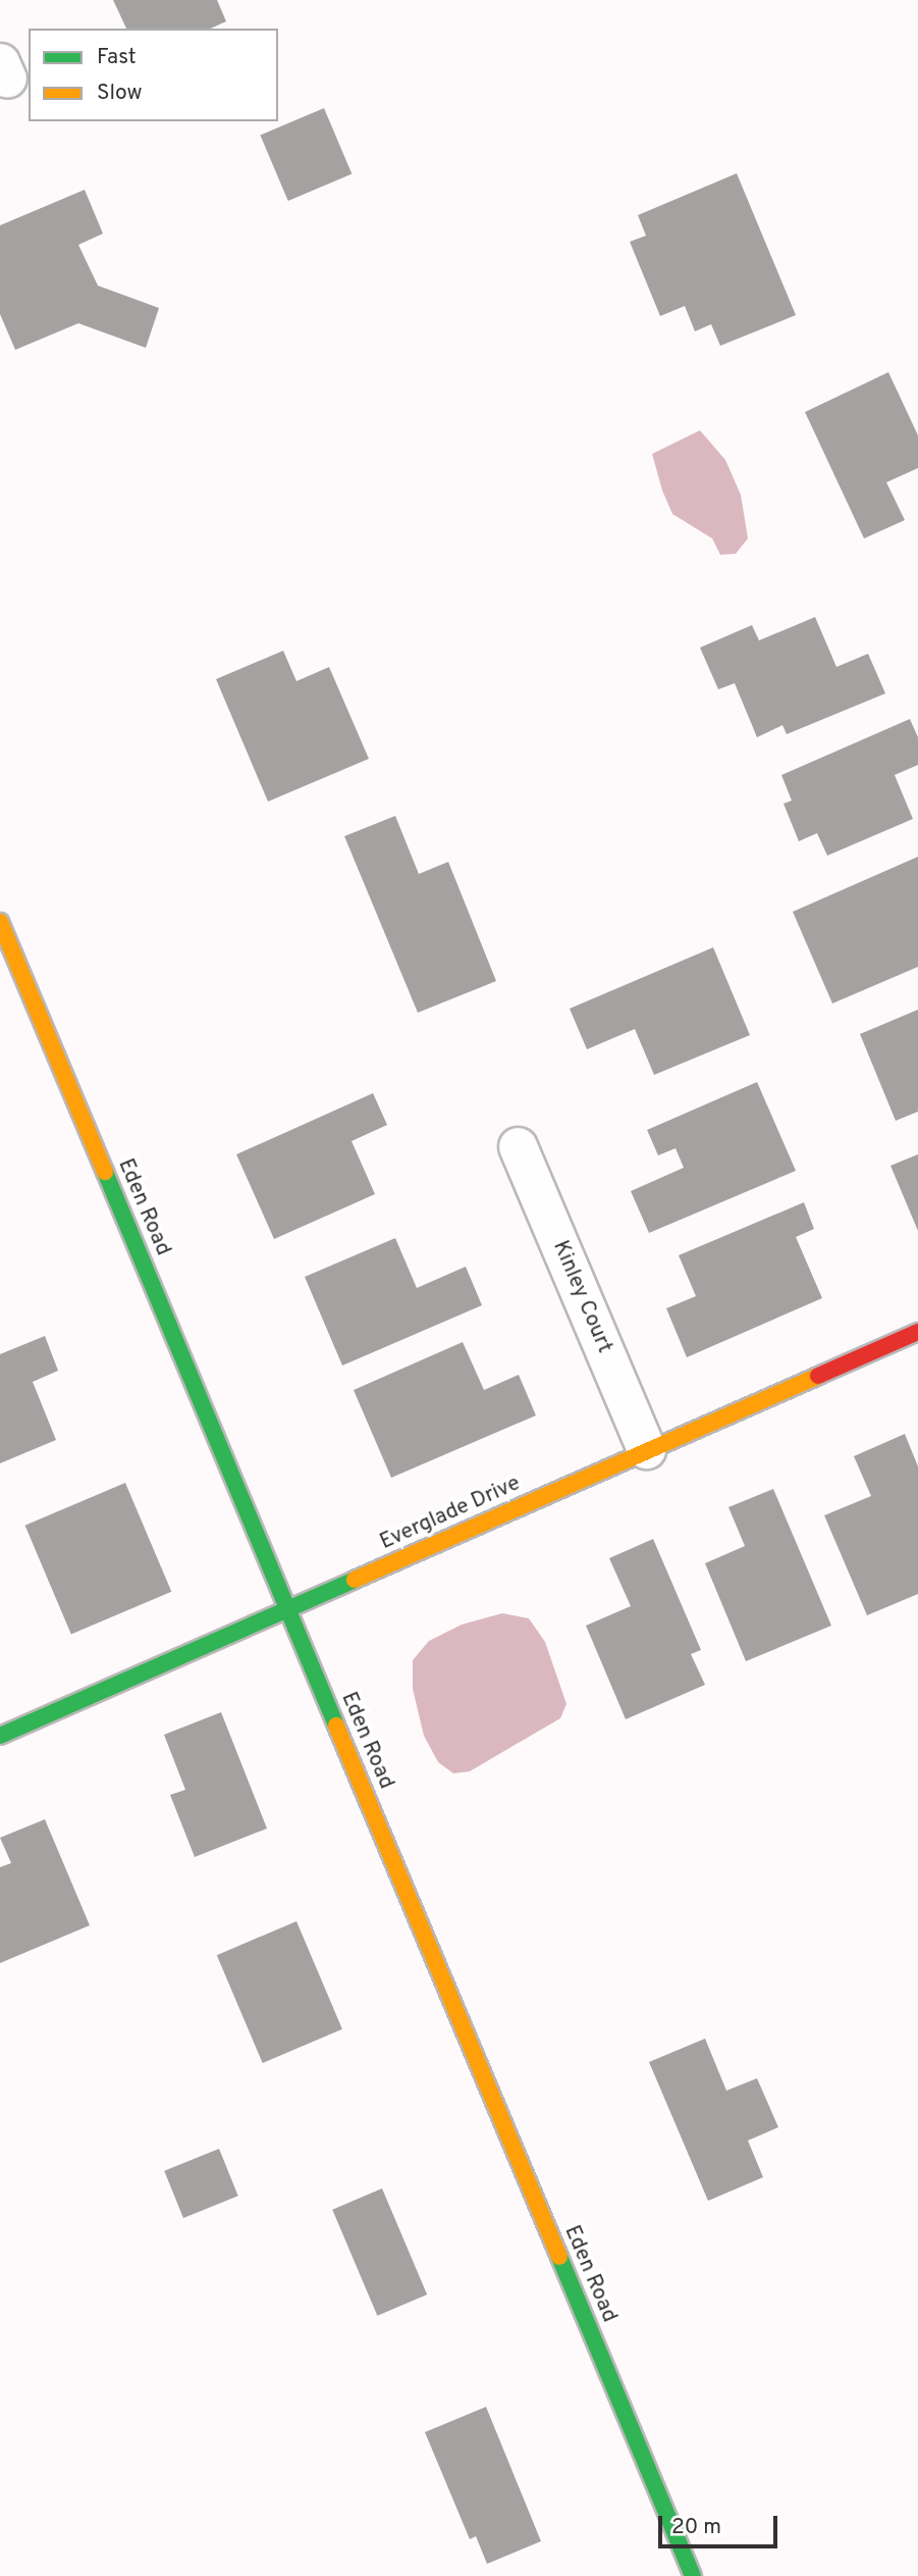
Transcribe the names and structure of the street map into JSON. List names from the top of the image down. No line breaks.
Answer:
{"streets":{"street":["Eden Road","Kinley Court","Everglade Drive"]},"crossings":[["Eden Road","Everglade Drive"],["Kinley Court","Everglade Drive"]],"legend":["Fast","Slow"],"scale_bar":"20 m"}
